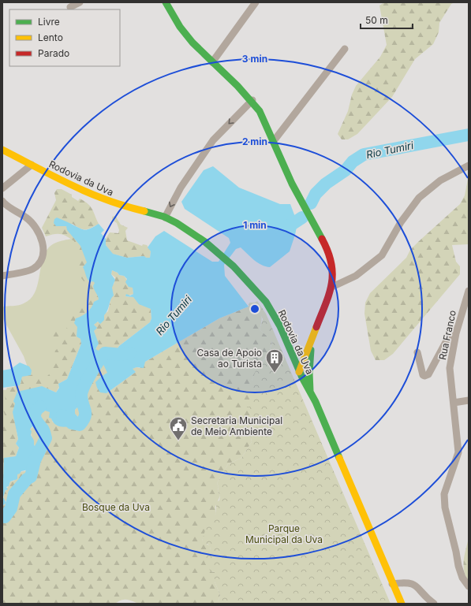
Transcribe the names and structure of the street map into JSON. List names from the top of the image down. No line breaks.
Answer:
{"streets":{"street":["Rodovia da Uva","Rua Franco"]},"water":["Rio Tumiri"],"parks":["Bosque da Uva","Parque Municipal da Uva"],"places":{"building":["Casa de Apoio ao Turista"],"public building":["Secretaria Municipal de Meio Ambiente"]},"legend":["Livre","Lento","Parado"],"scale_bar":"50 m","rings":["3 min","2 min","1 min"]}
